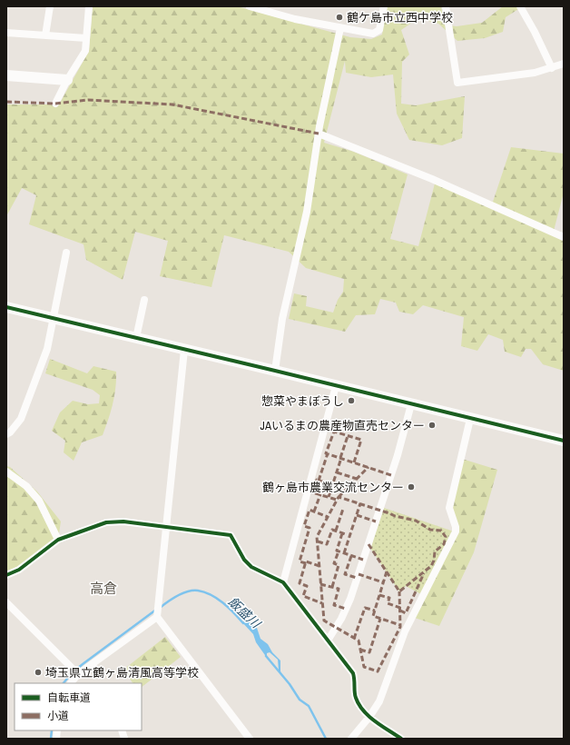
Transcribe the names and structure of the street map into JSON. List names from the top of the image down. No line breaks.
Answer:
{"districts":["高倉"],"water":["飯盛川"],"places":["鶴ケ島市立西中学校","惣菜やまぼうし","JAいるまの農産物直売センター","鶴ヶ島市農業交流センター","埼玉県立鶴ヶ島清風高等学校"],"legend":["自転車道","小道"]}
